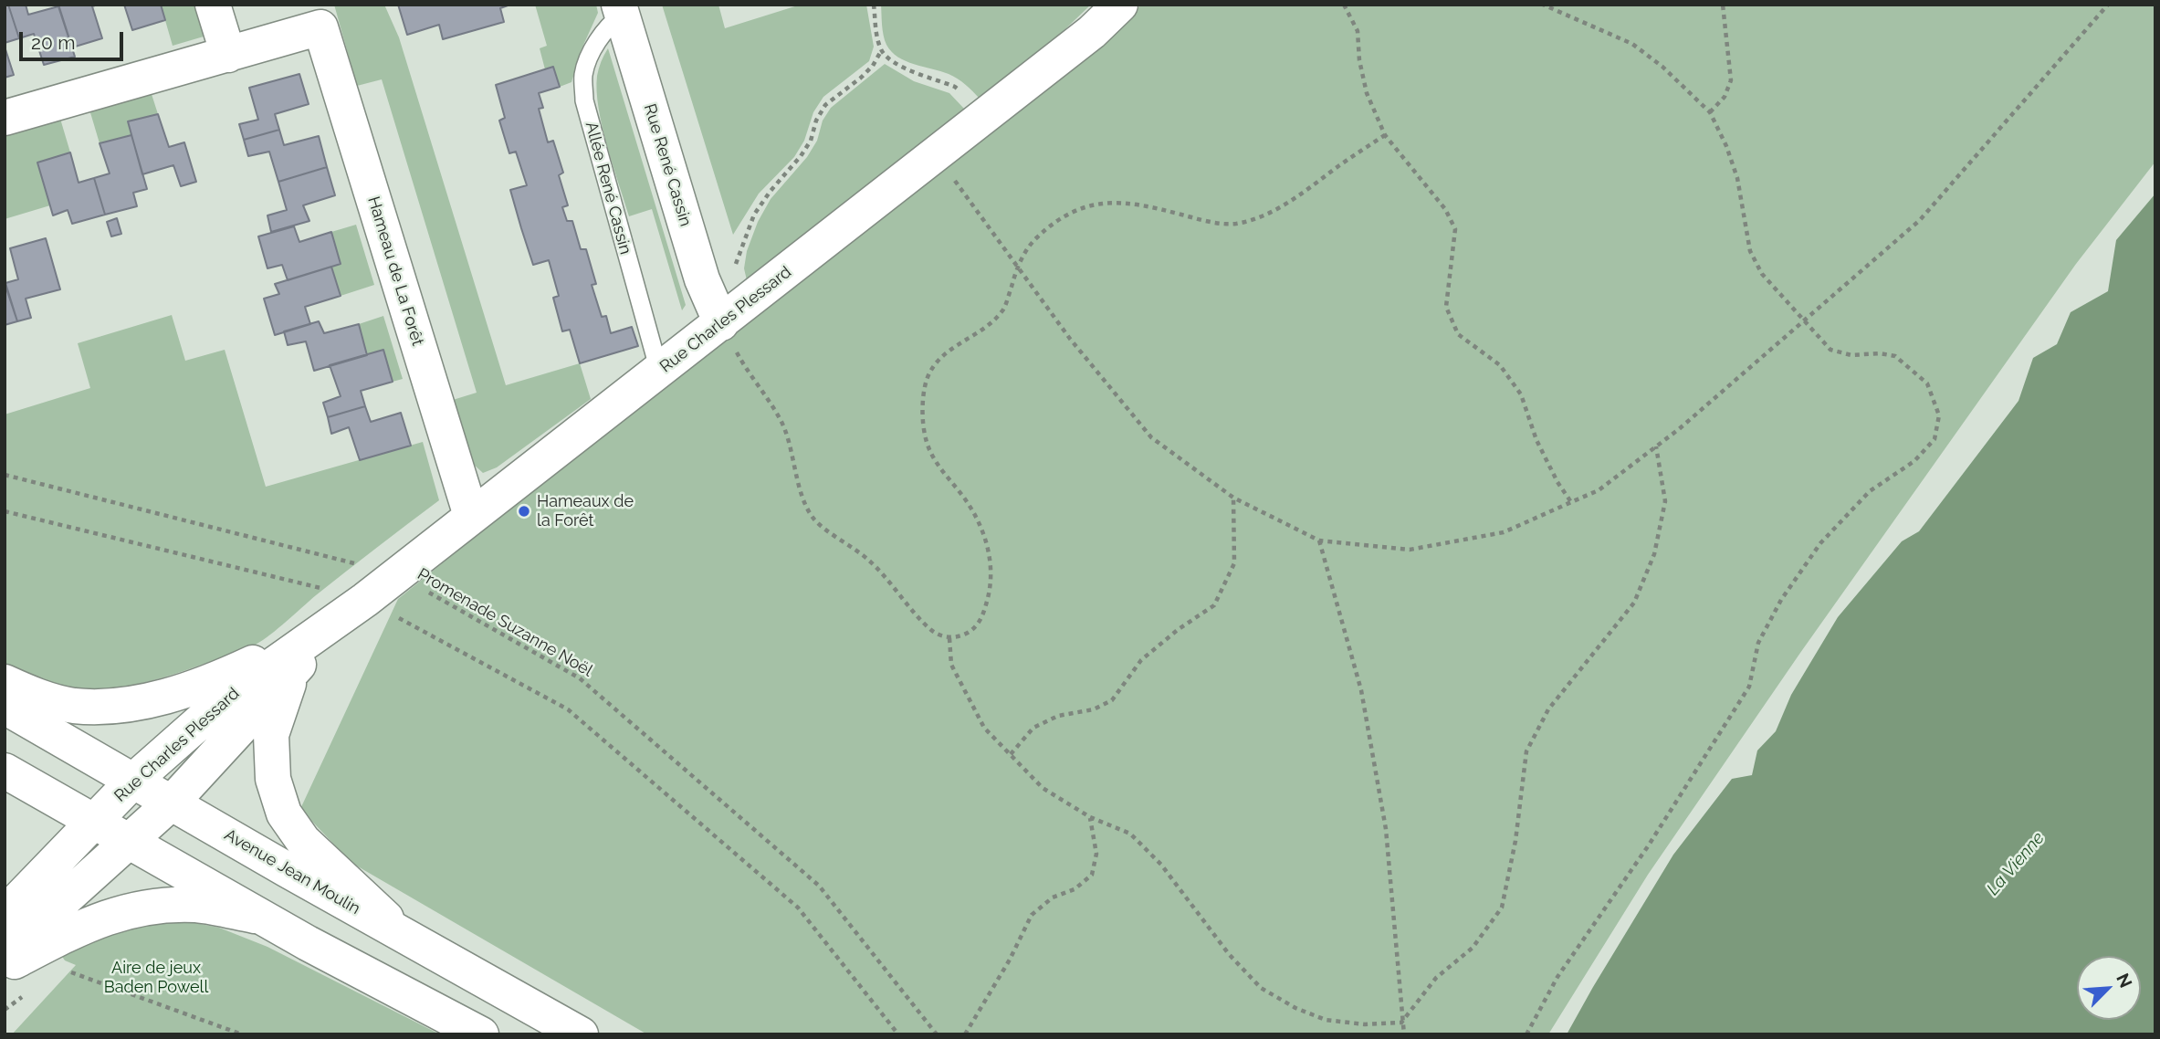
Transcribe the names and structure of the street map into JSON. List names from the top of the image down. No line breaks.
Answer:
{"streets":{"street":["Rue René Cassin","Hameau de La Forêt","Rue Charles Plessard","Avenue Jean Moulin"],"lane":["Allée René Cassin"],"path":["Promenade Suzanne Noël"]},"crossings":[["Rue René Cassin","Allée René Cassin"],["Rue René Cassin","Rue Charles Plessard"],["Allée René Cassin","Rue Charles Plessard"],["Hameau de La Forêt","Rue Charles Plessard"],["Rue Charles Plessard","Promenade Suzanne Noël"],["Rue Charles Plessard","Avenue Jean Moulin"]],"water":["La Vienne"],"parks":["Aire de jeux Baden Powell"],"places":["Hameaux de la Forêt"],"scale_bar":"20 m","north":"top right"}
